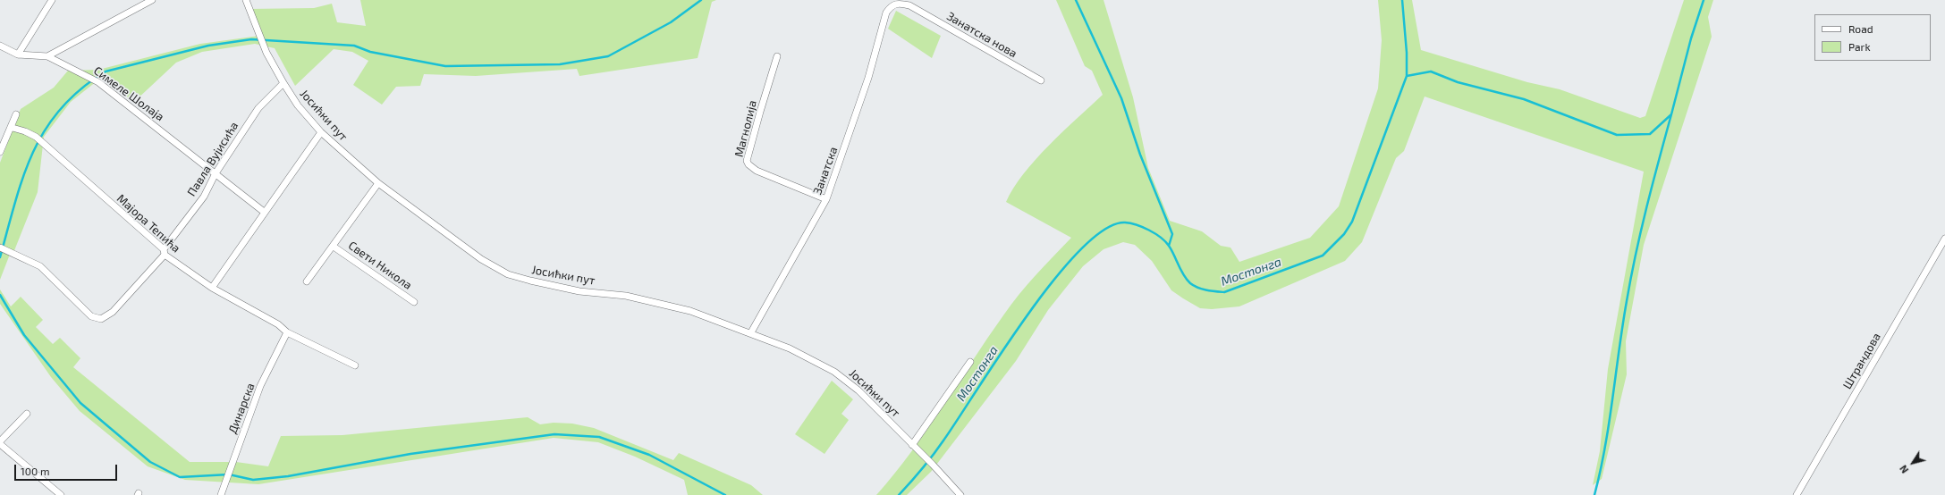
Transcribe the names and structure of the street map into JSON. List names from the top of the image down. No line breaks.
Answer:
{"streets":{"street":["Занатска нова","Симеле Шолаја","Јосићки пут","Магнолија","Павла Вујисића","Занатска","Мајора Тепића","Свети Никола","Штрандова","Динарска"]},"crossings":[["Занатска нова","Занатска"],["Симеле Шолаја","Павла Вујисића"],["Јосићки пут","Павла Вујисића"],["Јосићки пут","Занатска"],["Магнолија","Занатска"],["Павла Вујисића","Мајора Тепића"],["Мајора Тепића","Динарска"]],"water":["Мостонга"],"legend":["Road","Park"],"scale_bar":"100 m","north":"bottom left"}
